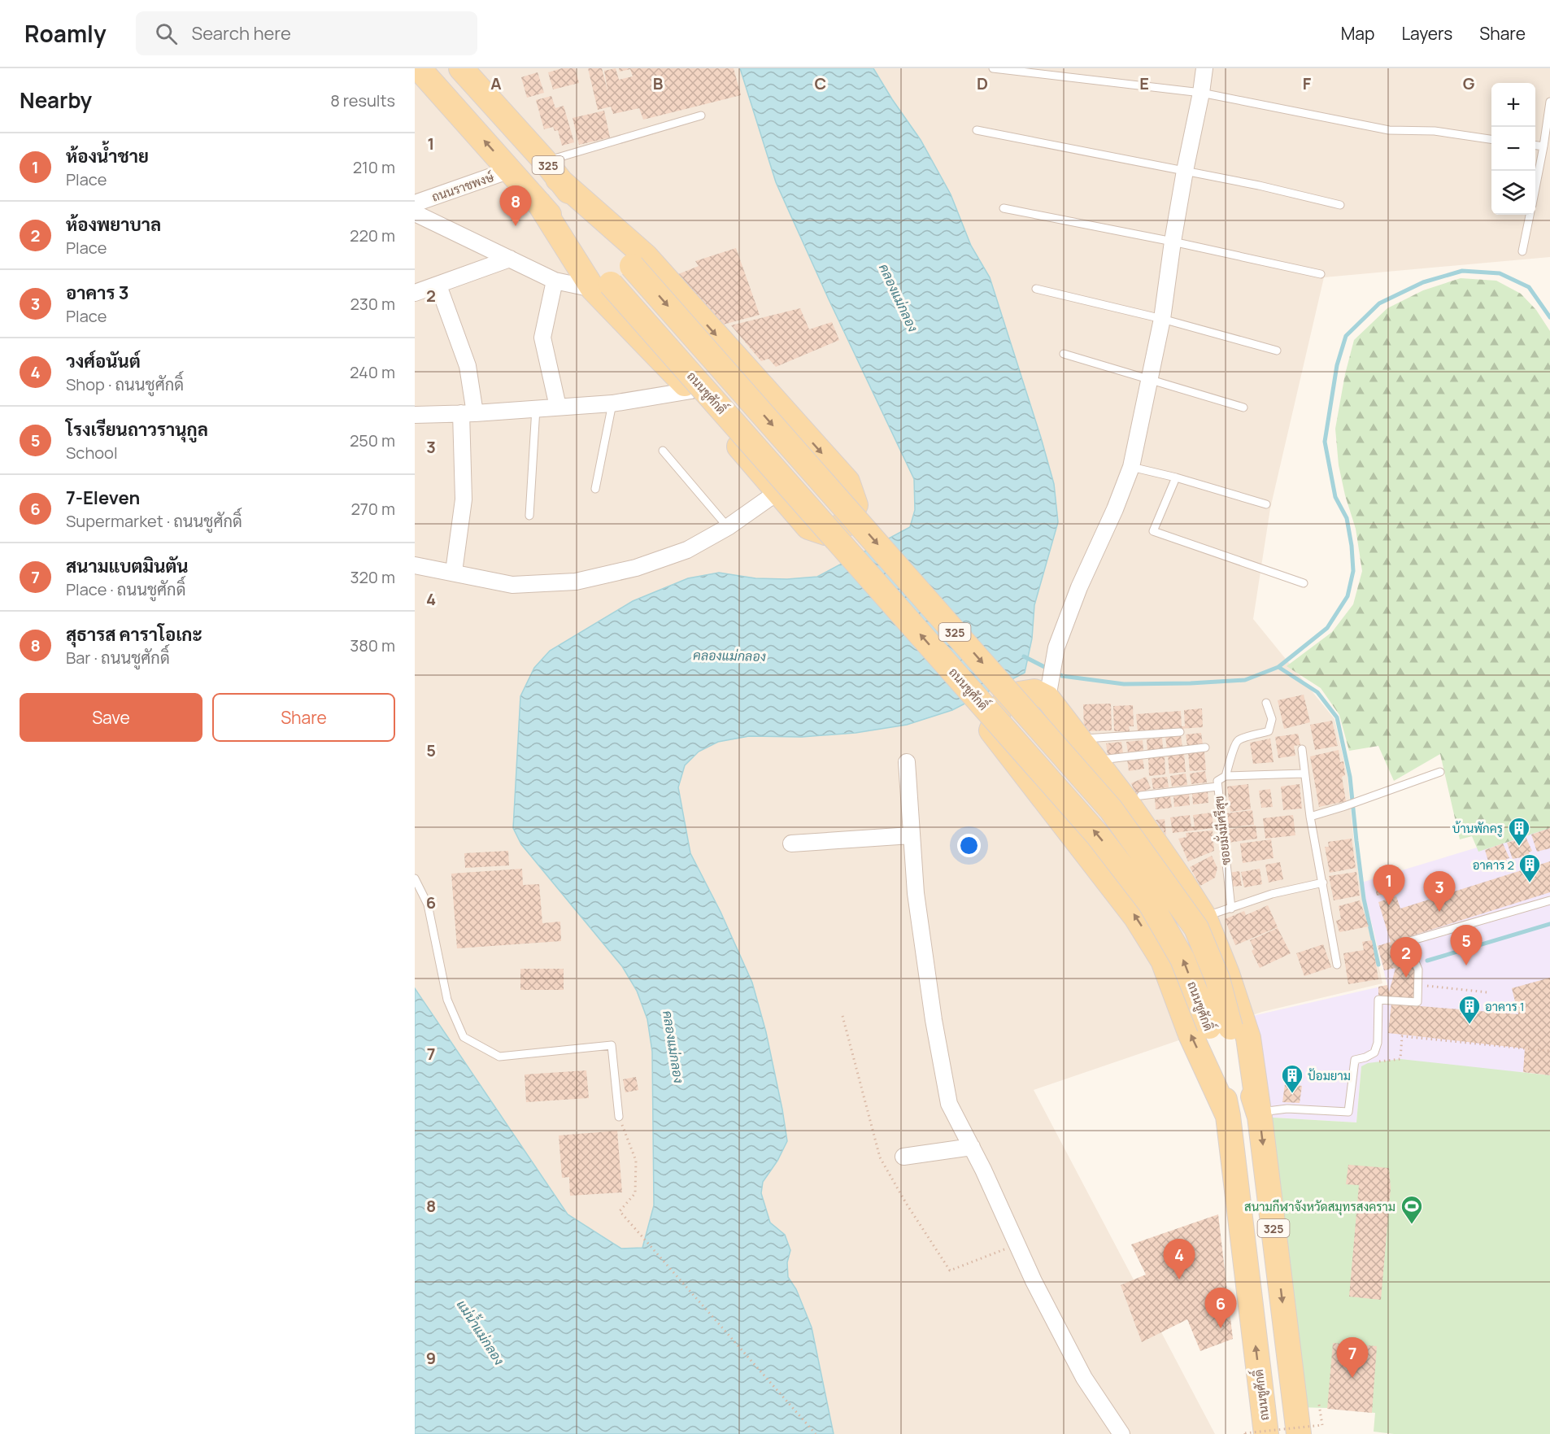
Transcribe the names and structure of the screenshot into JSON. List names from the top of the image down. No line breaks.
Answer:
{"streets":{"main road":["325","ถนนชูศักดิ์"],"street":["ถนนราชพงษ์"],"lane":["ซอยมั่งมีศรีสุข"]},"crossings":[["ถนนราชพงษ์","ถนนชูศักดิ์"]],"water":["คลองแม่กลอง","แม่น้ำแม่กลอง"],"places":{"building":["บ้านพักครู","อาคาร 2","อาคาร 1","ป้อมยาม"],"sports":["สนามกีฬาจังหวัดสมุทรสงคราม"]},"page":{"header":"Roamly","search":"Search here","nav":["Map","Layers","Share"],"heading":["Nearby","8 results"],"map_buttons":["+","−"],"list":[{"mark":"1","name":"ห้องน้ำชาย","note":"Place","value":"210 m"},{"mark":"2","name":"ห้องพยาบาล","note":"Place","value":"220 m"},{"mark":"3","name":"อาคาร 3","note":"Place","value":"230 m"},{"mark":"4","name":"วงศ์อนันต์","note":"Shop · ถนนชูศักดิ์","value":"240 m"},{"mark":"5","name":"โรงเรียนถาวรานุกูล","note":"School","value":"250 m"},{"mark":"6","name":"7-Eleven","note":"Supermarket · ถนนชูศักดิ์","value":"270 m"},{"mark":"7","name":"สนามแบตมินตัน","note":"Place · ถนนชูศักดิ์","value":"320 m"},{"mark":"8","name":"สุธารส คาราโอเกะ","note":"Bar · ถนนชูศักดิ์","value":"380 m"}],"pins":["8","1","3","5","2","4","6","7"],"buttons":["Save","Share"]},"grid":{"columns":["A","B","C","D","E","F","G"],"rows":["1","2","3","4","5","6","7","8","9"]}}
